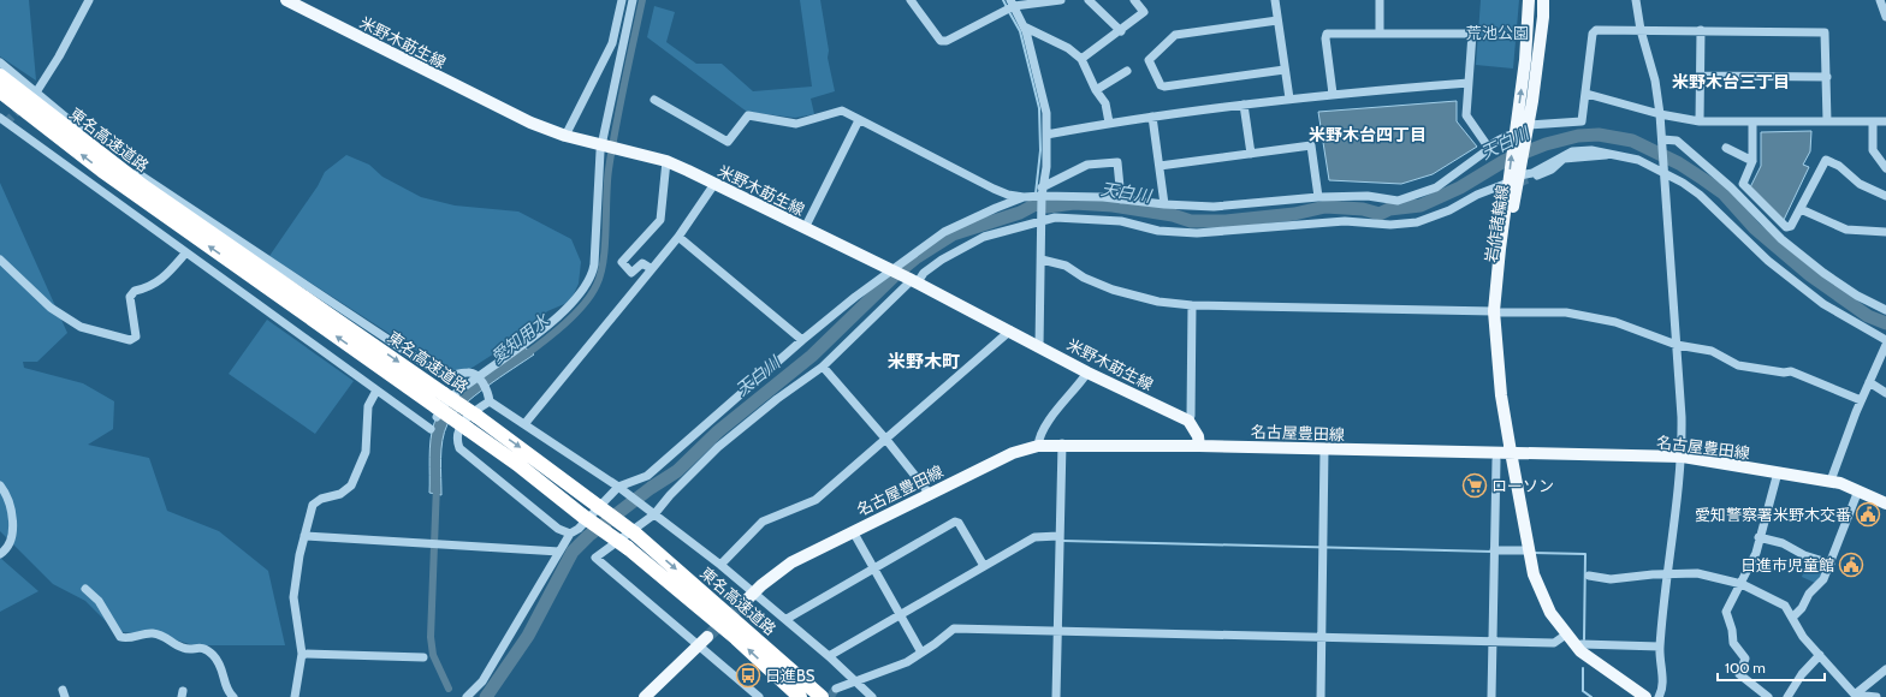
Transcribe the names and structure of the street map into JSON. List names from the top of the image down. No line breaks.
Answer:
{"streets":{"highway":["東名高速道路"],"main road":["米野木莇生線","岩作諸輪線","名古屋豊田線"]},"crossings":[["岩作諸輪線","名古屋豊田線"]],"districts":["米野木台三丁目","米野木台四丁目","米野木町"],"water":["天白川","愛知用水"],"parks":["荒池公園"],"places":{"supermarket":["ローソン"],"public building":["愛知警察署米野木交番","日進市児童館"],"bus stop":["日進BS"]},"scale_bar":"100 m"}
